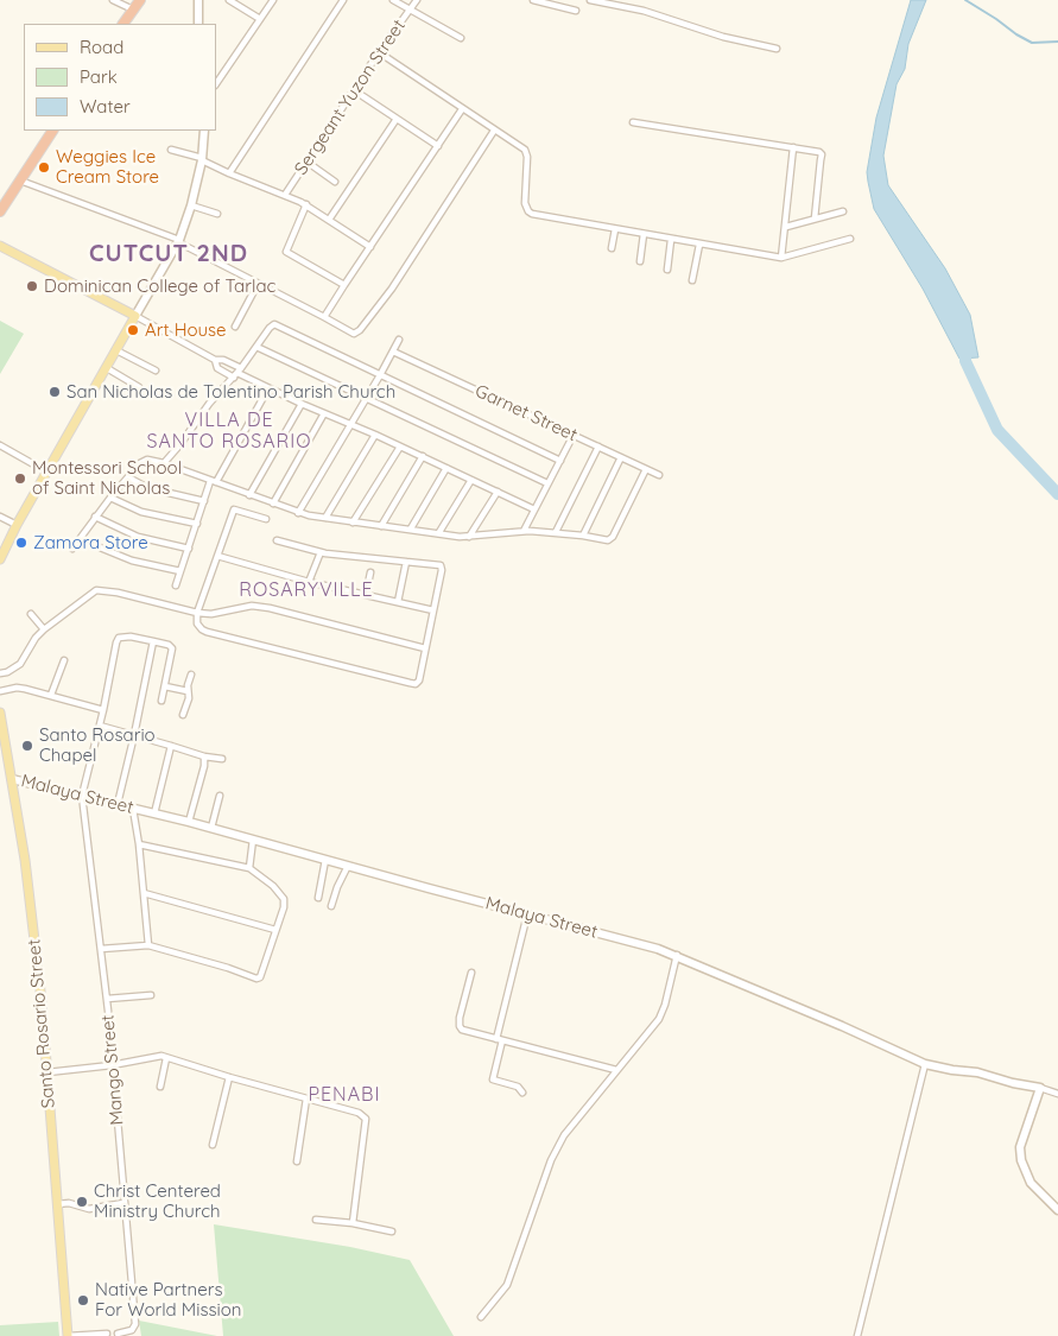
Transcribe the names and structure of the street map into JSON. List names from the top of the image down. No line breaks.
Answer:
{"streets":{"main road":["Santo Rosario Street"],"street":["Sergeant Yuzon Street","Garnet Street","Malaya Street","Mango Street"]},"crossings":[["Malaya Street","Santo Rosario Street"],["Malaya Street","Mango Street"]],"districts":["CUTCUT 2ND","VILLA DE SANTO ROSARIO","ROSARYVILLE","PENABI"],"places":["Weggies Ice Cream Store","Dominican College of Tarlac","Art House","San Nicholas de Tolentino Parish Church","Montessori School of Saint Nicholas","Zamora Store","Santo Rosario Chapel","Christ Centered Ministry Church","Native Partners For World Mission"],"legend":["Road","Park","Water"]}
